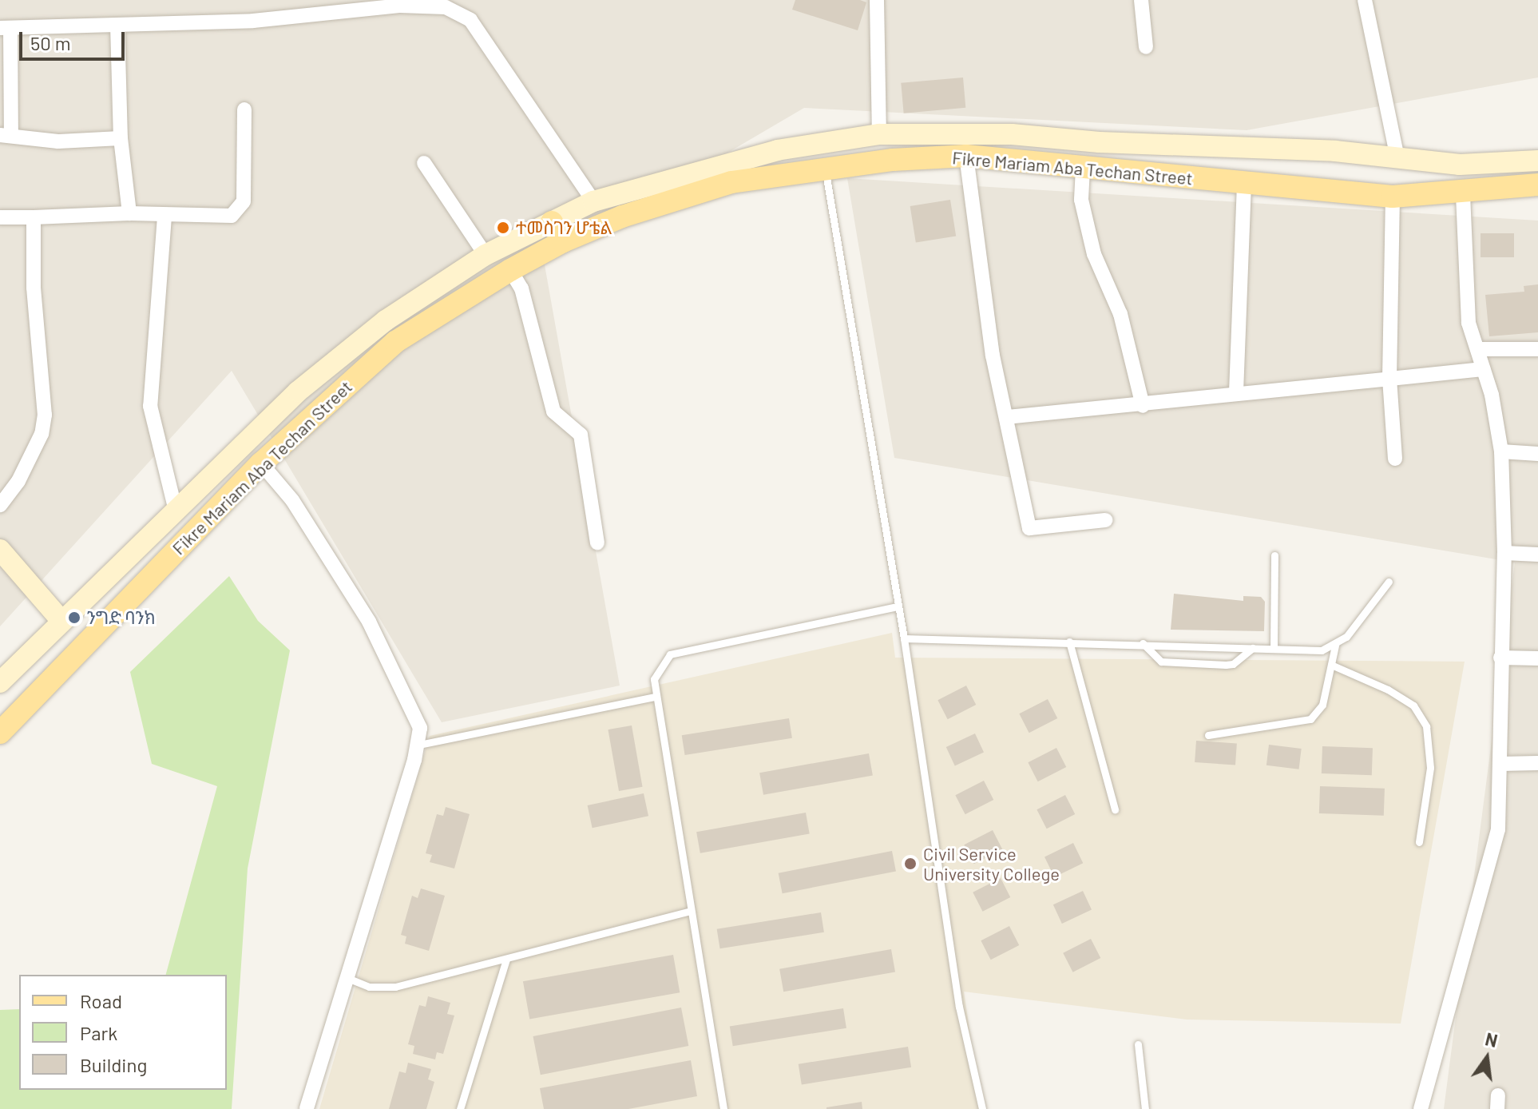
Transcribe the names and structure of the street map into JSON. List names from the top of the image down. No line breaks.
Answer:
{"streets":{"main road":["Fikre Mariam Aba Techan Street"]},"places":["ተመስገን ሆቴል","ንግድ ባንክ","Civil Service University College"],"legend":["Road","Park","Building"],"scale_bar":"50 m","north":"top"}
